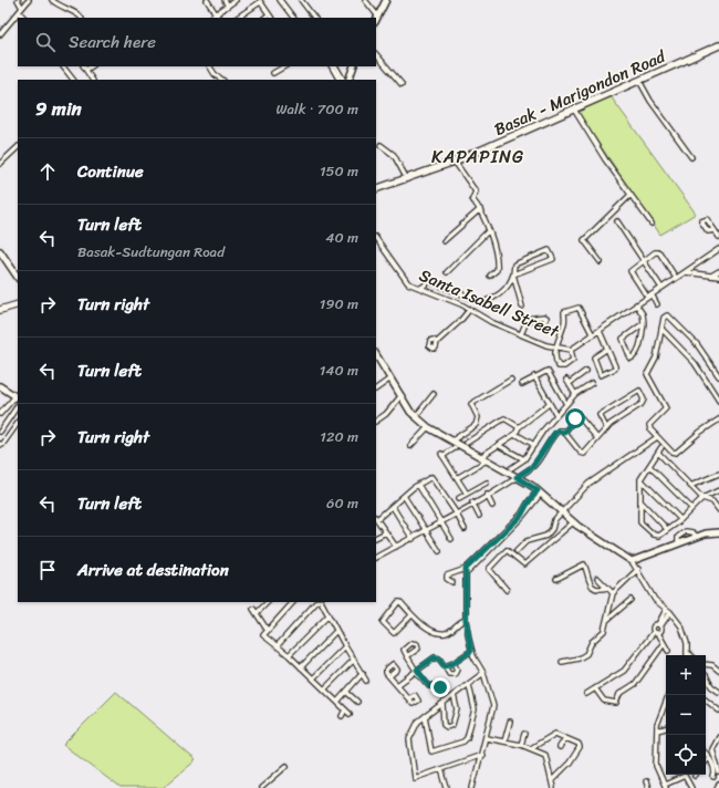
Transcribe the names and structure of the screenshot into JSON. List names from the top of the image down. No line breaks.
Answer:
{"streets":{"main road":["Basak - Marigondon Road"],"street":["Santa Isabell Street"]},"districts":["KAPAPING"],"page":{"search":"Search here","heading":["9 min","Walk · 700 m"],"list":[["Continue","150 m"],["Turn left","Basak-Sudtungan Road","40 m"],["Turn right","190 m"],["Turn left","140 m"],["Turn right","120 m"],["Turn left","60 m"],"Arrive at destination"],"map_buttons":["+","−"]}}
